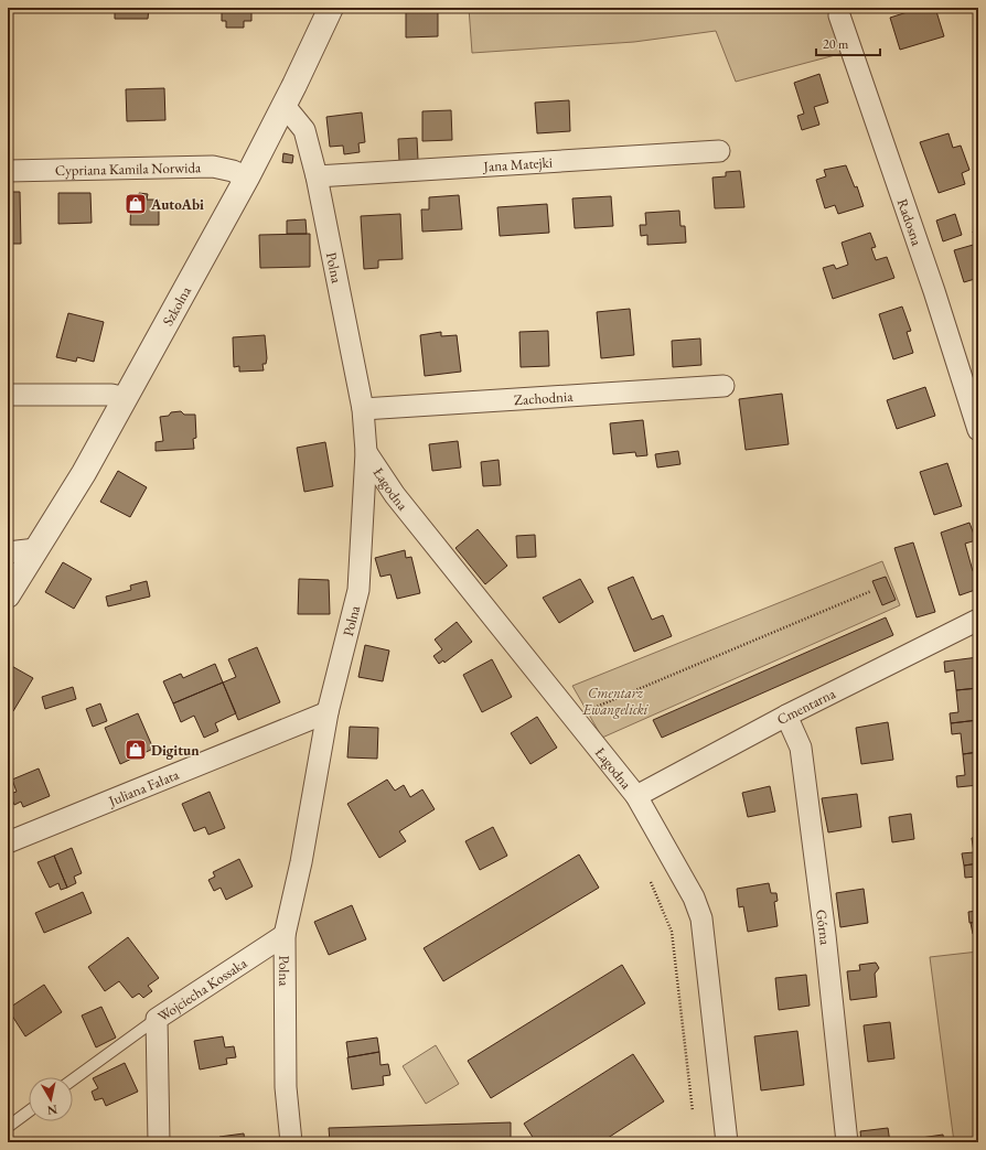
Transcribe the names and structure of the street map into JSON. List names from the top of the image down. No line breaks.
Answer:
{"streets":{"street":["Jana Matejki","Cypriana Kamila Norwida","Radosna","Polna","Szkolna","Zachodnia","Łagodna","Cmentarna","Juliana Fałata","Górna","Wojciecha Kossaka"]},"crossings":[["Jana Matejki","Polna"],["Cypriana Kamila Norwida","Szkolna"],["Polna","Szkolna"],["Polna","Zachodnia"],["Polna","Łagodna"],["Polna","Juliana Fałata"],["Polna","Wojciecha Kossaka"],["Łagodna","Cmentarna"],["Cmentarna","Górna"]],"parks":["Cmentarz Ewangelicki"],"places":{"shop":["AutoAbi","Digitun"]},"scale_bar":"20 m","north":"bottom"}
